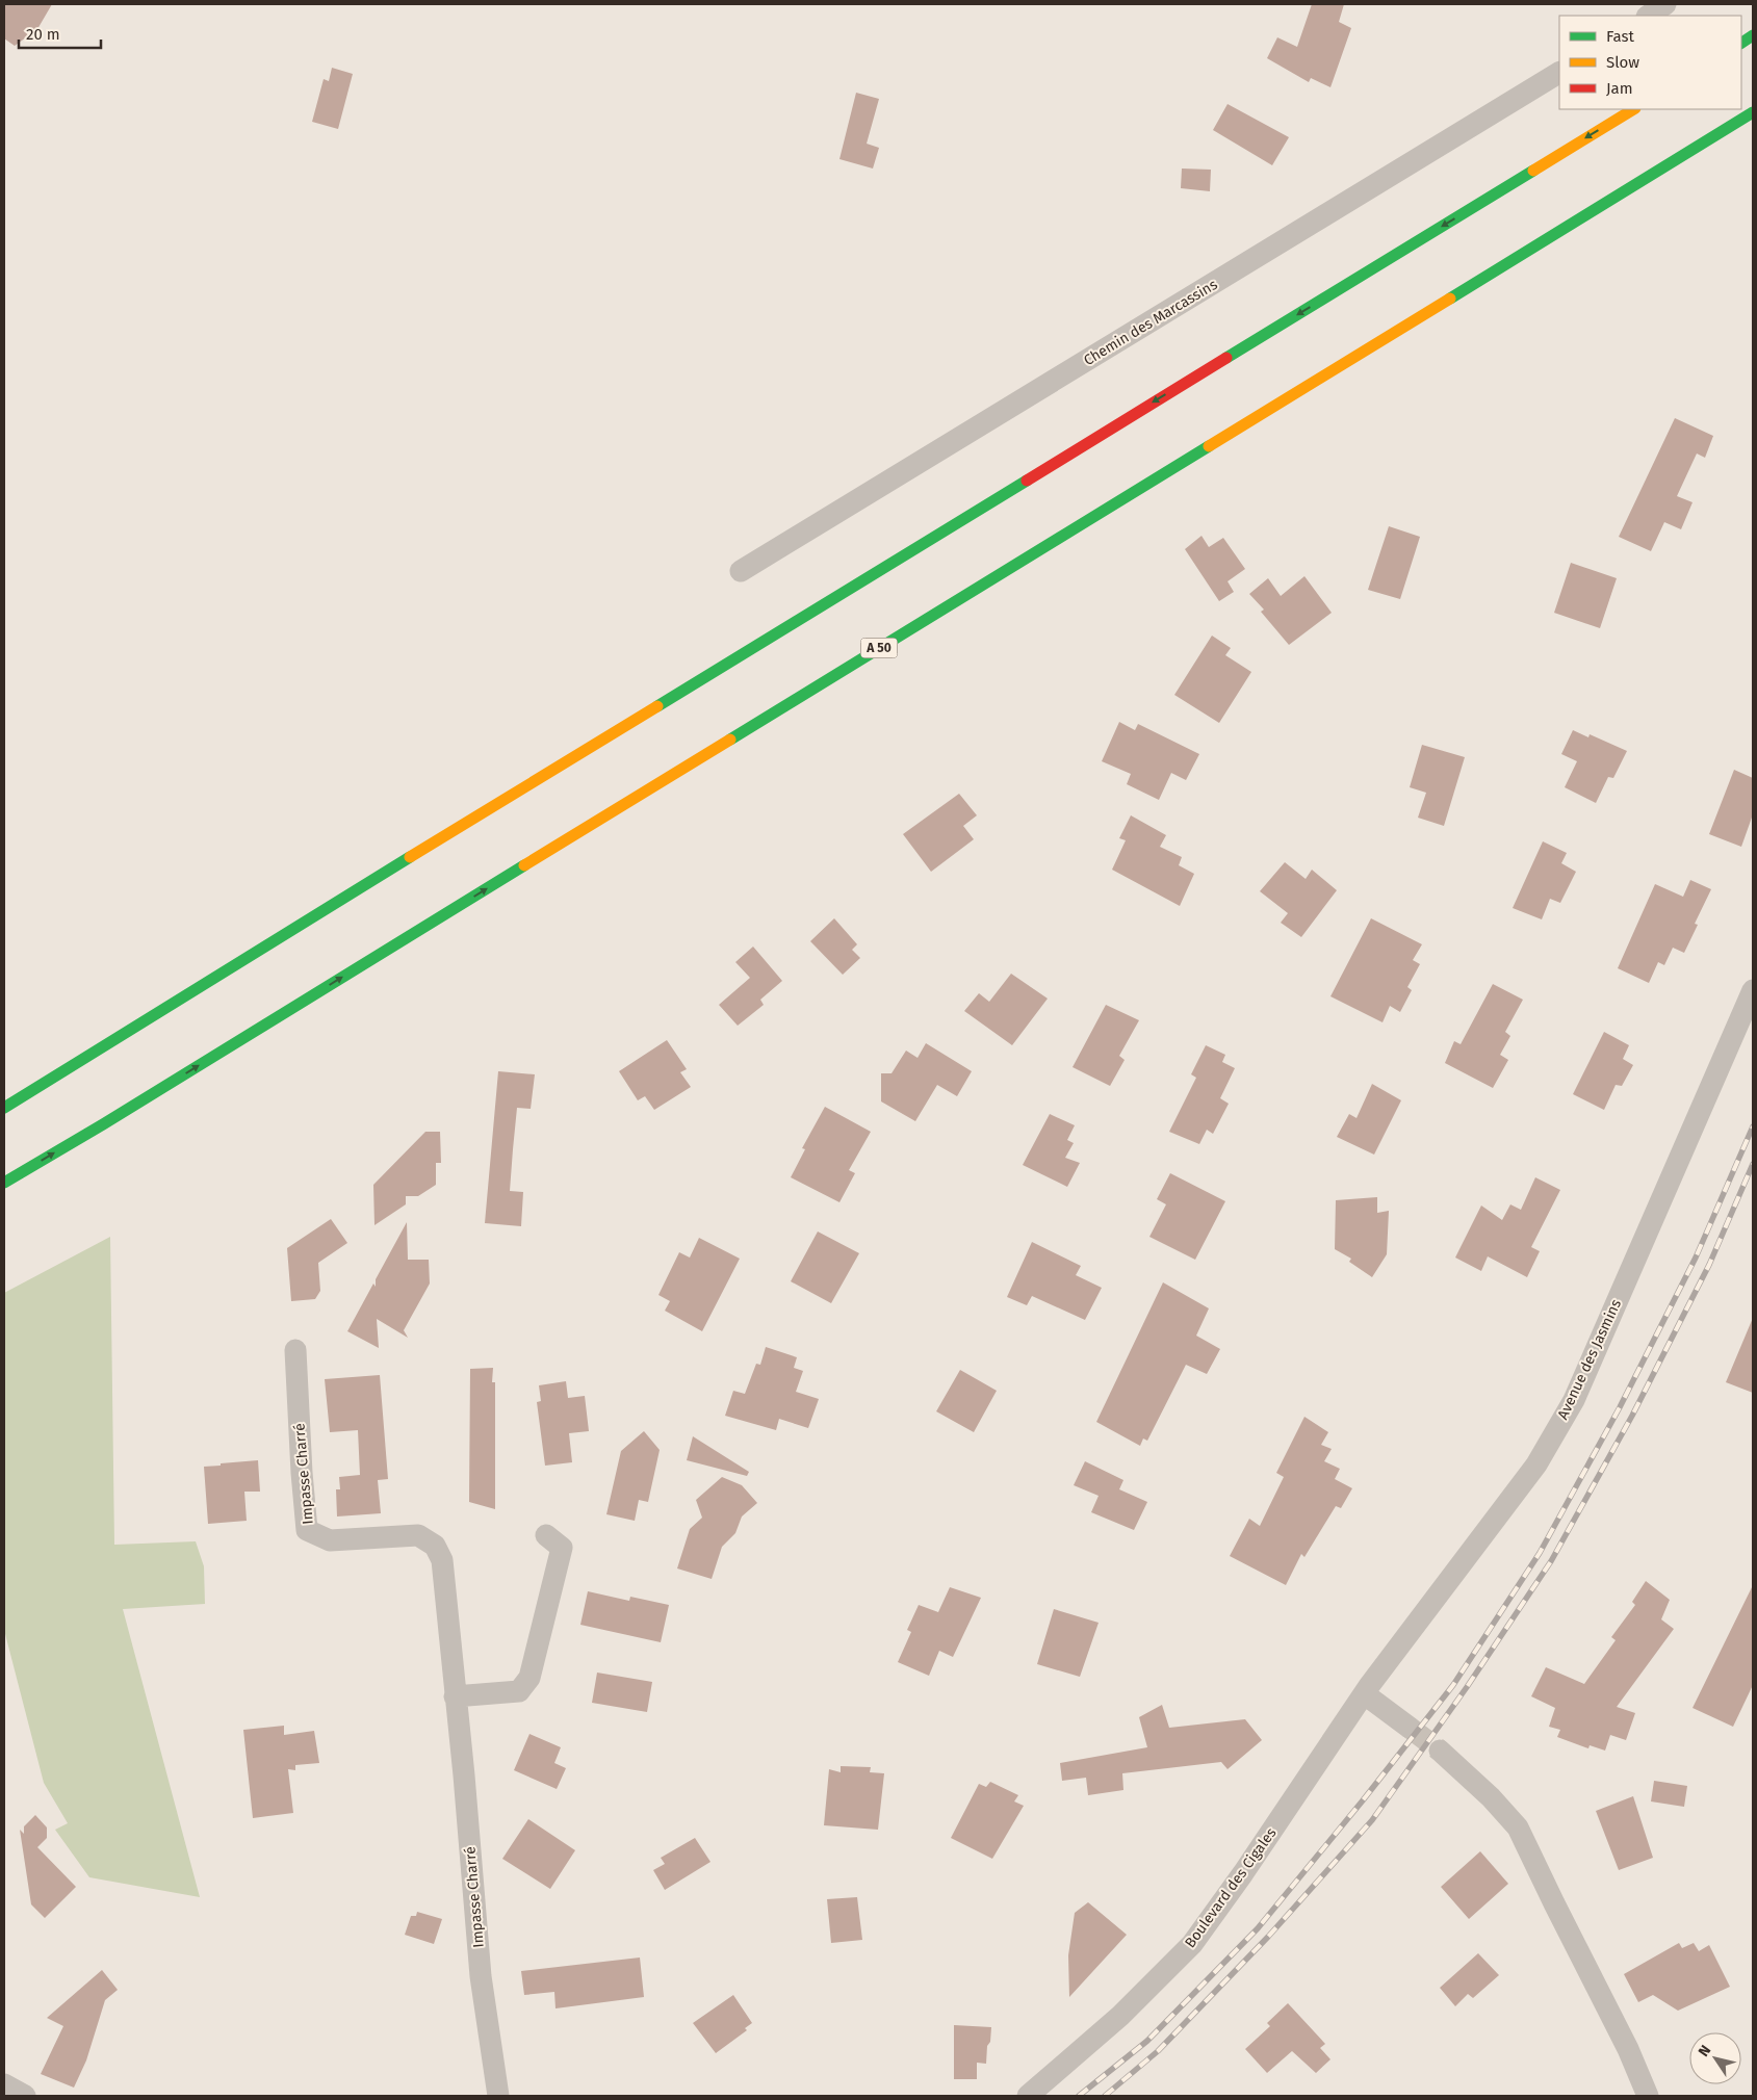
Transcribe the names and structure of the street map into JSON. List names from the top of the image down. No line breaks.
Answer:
{"streets":{"highway":["A 50"],"street":["Chemin des Marcassins","Avenue des Jasmins","Impasse Charré","Boulevard des Cigales"]},"crossings":[["Avenue des Jasmins","Boulevard des Cigales"]],"legend":["Fast","Slow","Jam"],"scale_bar":"20 m","north":"top left"}
